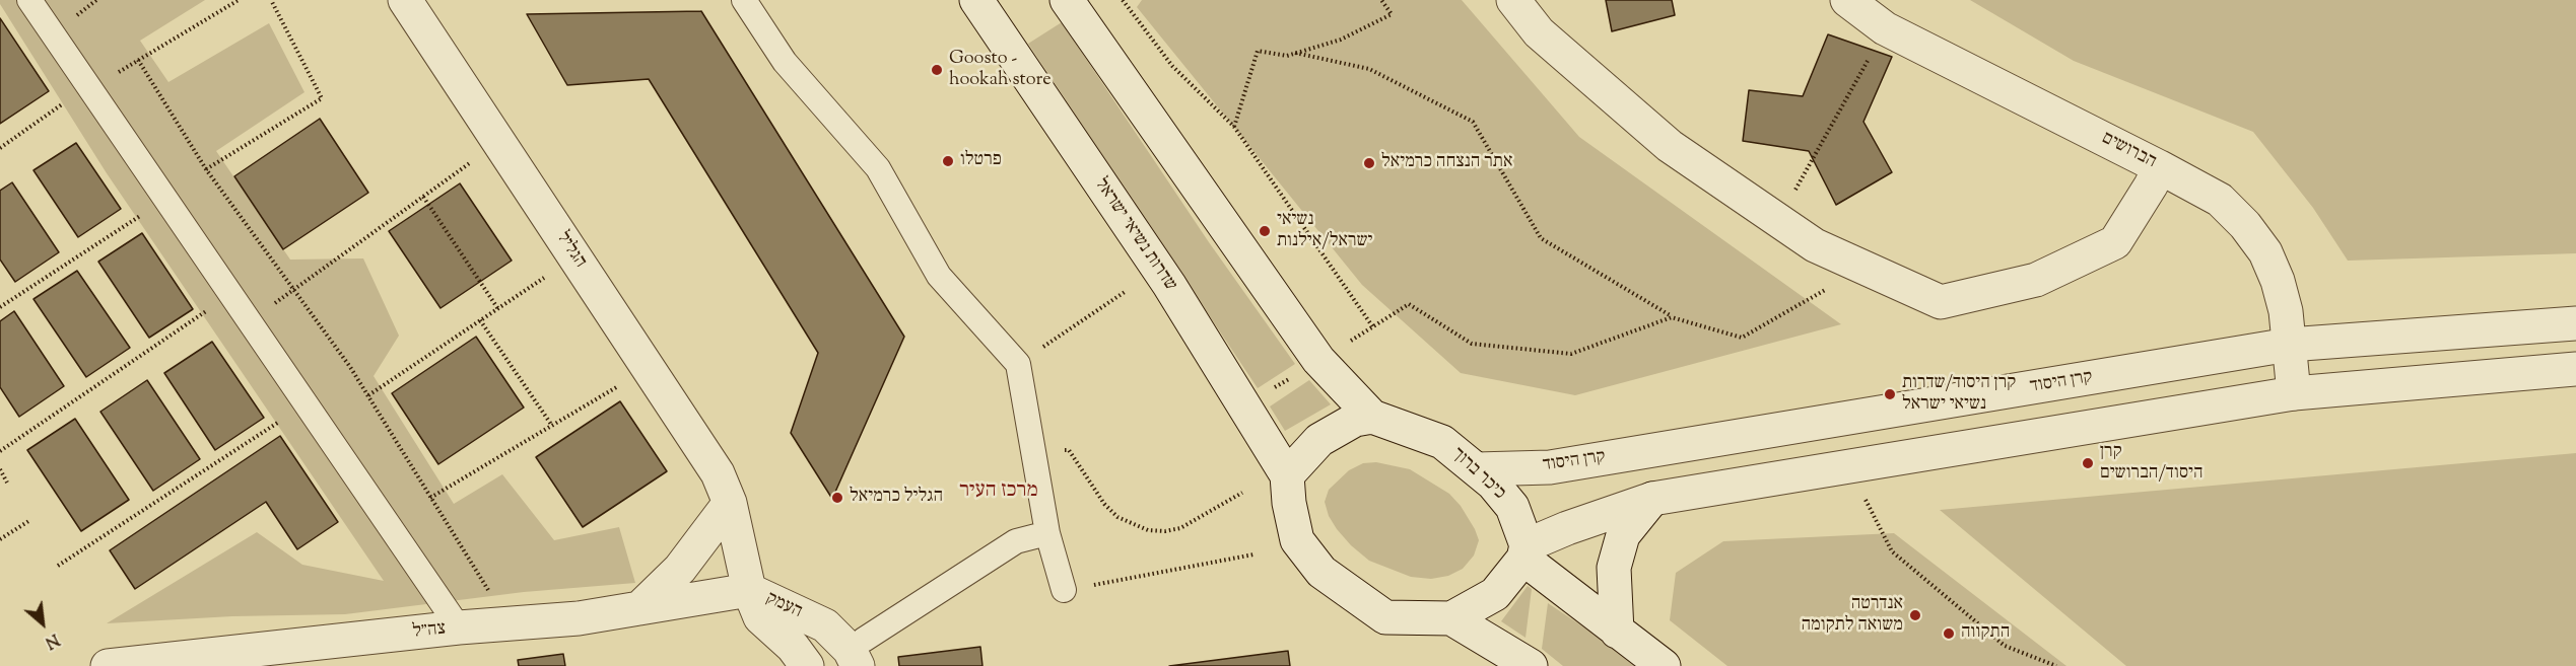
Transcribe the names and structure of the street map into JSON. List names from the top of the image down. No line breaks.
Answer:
{"streets":{"street":["הברושים","שדרות נשיאי ישראל","הגליל","קרן היסוד","כיכר ברוך","העמק","צה״ל"]},"crossings":[["הברושים","קרן היסוד"],["שדרות נשיאי ישראל","קרן היסוד"],["שדרות נשיאי ישראל","כיכר ברוך"],["הגליל","העמק"],["הגליל","צה״ל"],["קרן היסוד","כיכר ברוך"],["העמק","צה״ל"]],"districts":["מרכז העיר"],"places":["Goosto - hookah store","פרטלו","אתר הנצחה כרמיאל","נשיאי ישראל/אילנות","קרן היסוד/שדרות נשיאי ישראל","קרן היסוד/הברושים","הגליל כרמיאל","אנדרטה משואה לתקומה","התקווה"],"north":"bottom right"}
